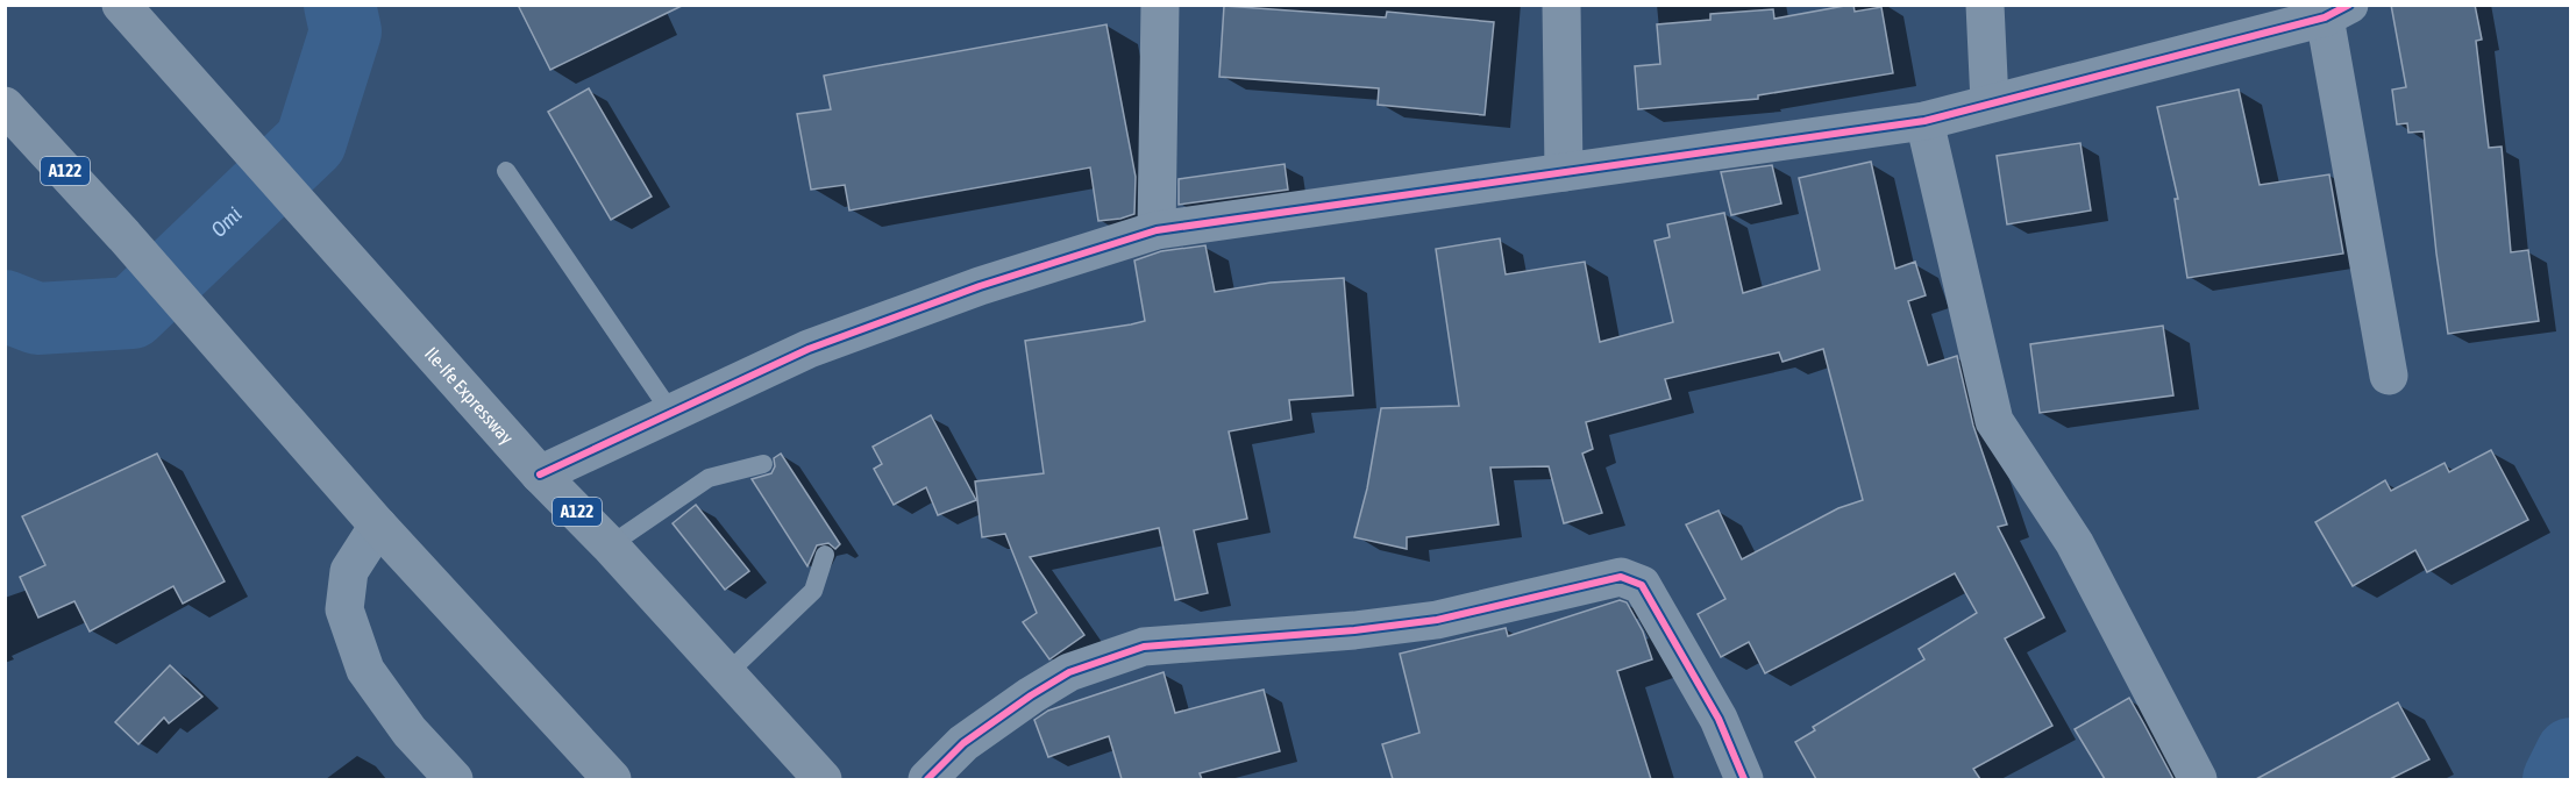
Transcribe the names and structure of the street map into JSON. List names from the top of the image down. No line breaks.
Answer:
{"streets":{"highway":["A122","Ile-Ife Expressway"]},"water":["Omi"]}
